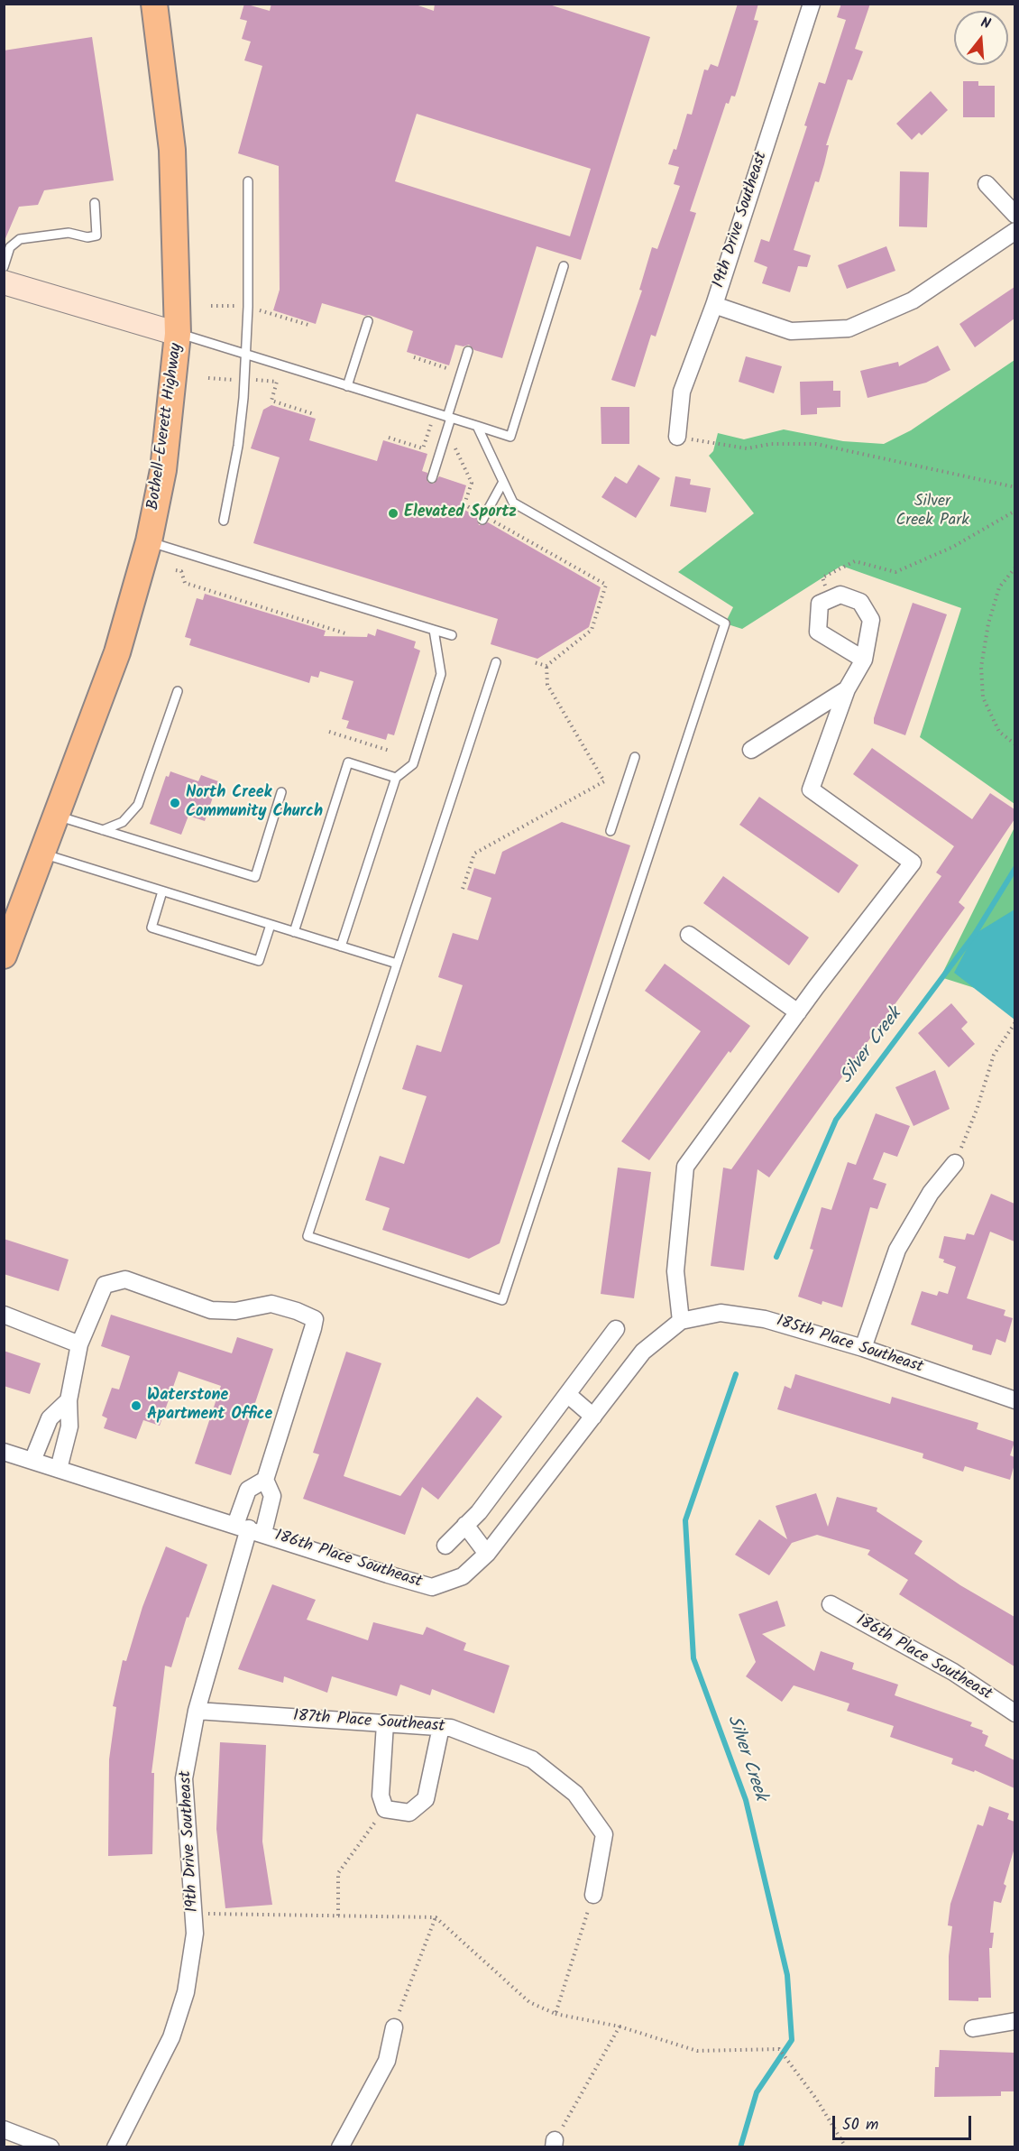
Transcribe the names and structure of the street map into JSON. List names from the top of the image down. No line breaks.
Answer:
{"streets":{"main road":["Bothell-Everett Highway"],"street":["19th Drive Southeast","185th Place Southeast","186th Place Southeast","187th Place Southeast"]},"crossings":[["19th Drive Southeast","186th Place Southeast"],["19th Drive Southeast","187th Place Southeast"],["185th Place Southeast","186th Place Southeast"]],"water":["Silver Creek"],"parks":["Silver Creek Park"],"places":["Elevated Sportz","North Creek Community Church","Waterstone Apartment Office"],"scale_bar":"50 m","north":"top"}
